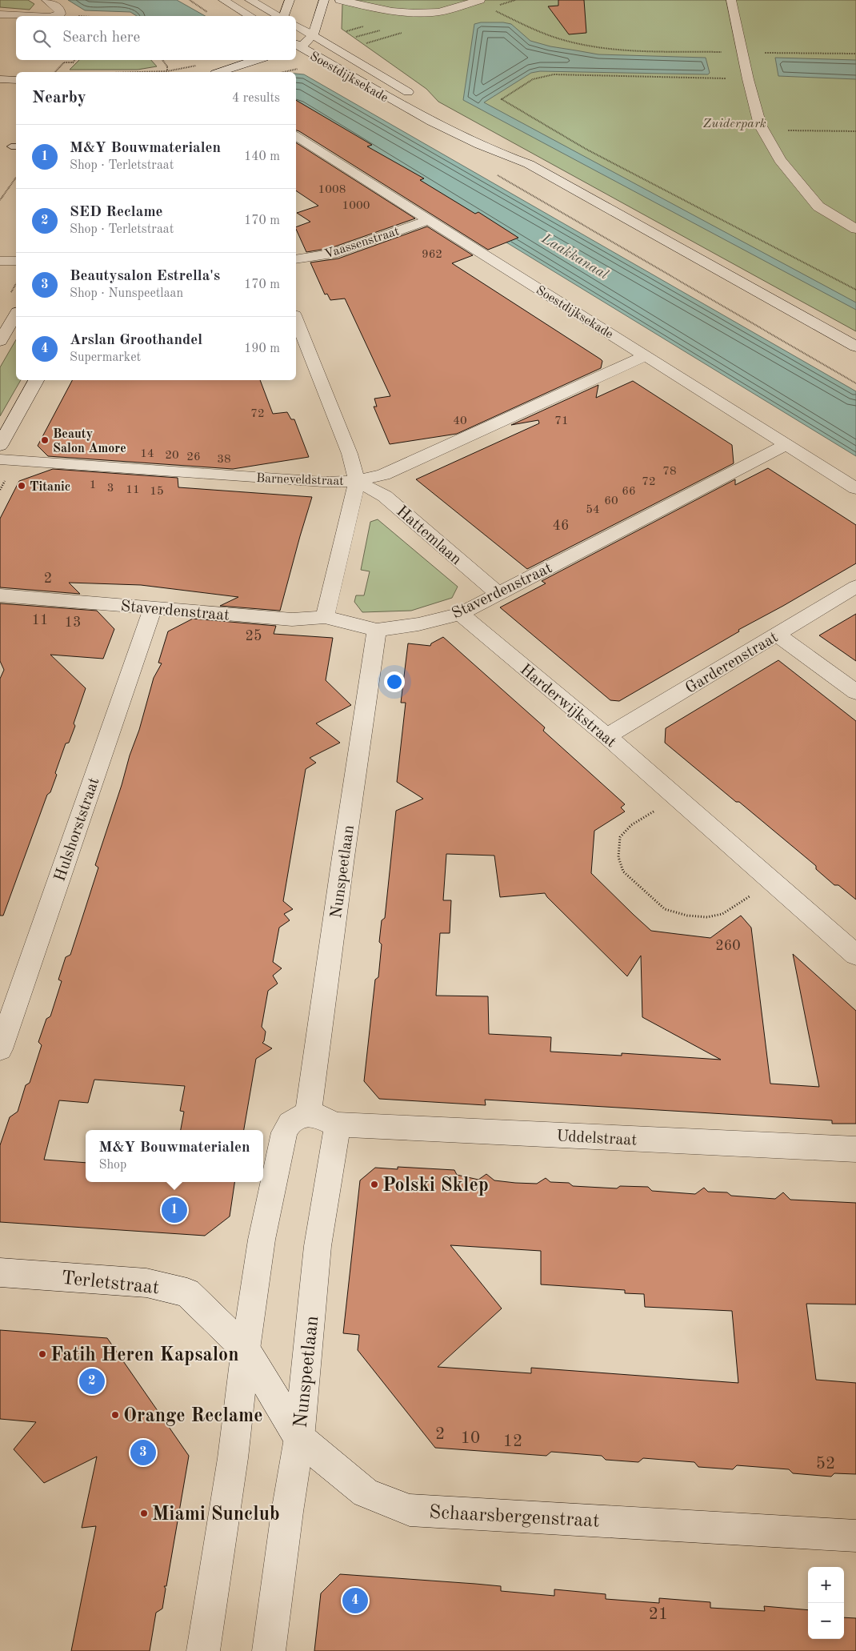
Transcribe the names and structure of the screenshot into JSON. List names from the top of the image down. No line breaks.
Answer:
{"streets":{"street":["Soestdijksekade","Vaassenstraat","Barneveldstraat","Hattemlaan","Staverdenstraat","Garderenstraat","Harderwijkstraat","Hulshorststraat","Nunspeetlaan","Uddelstraat","Terletstraat","Schaarsbergenstraat"]},"crossings":[["Soestdijksekade","Vaassenstraat"],["Soestdijksekade","Barneveldstraat"],["Soestdijksekade","Staverdenstraat"],["Barneveldstraat","Hattemlaan"],["Hattemlaan","Staverdenstraat"],["Staverdenstraat","Harderwijkstraat"],["Staverdenstraat","Hulshorststraat"],["Staverdenstraat","Nunspeetlaan"],["Garderenstraat","Harderwijkstraat"],["Nunspeetlaan","Uddelstraat"],["Nunspeetlaan","Schaarsbergenstraat"],["Terletstraat","Schaarsbergenstraat"]],"water":["Laakkanaal"],"parks":["Zuiderpark"],"places":["Beauty Salon Amore","Titanic","Polski Sklep","Fatih Heren Kapsalon","Orange Reclame","Miami Sunclub"],"house_numbers":["1008","1000","962","72","40","71","14","20","26","38","78","72","1","3","11","15","66","60","54","46","2","11","13","25","260","2","10","12","52","21"],"page":{"search":"Search here","heading":["Nearby","4 results"],"list":[{"mark":"1","name":"M&Y Bouwmaterialen","note":"Shop · Terletstraat","value":"140 m"},{"mark":"2","name":"SED Reclame","note":"Shop · Terletstraat","value":"170 m"},{"mark":"3","name":"Beautysalon Estrella's","note":"Shop · Nunspeetlaan","value":"170 m"},{"mark":"4","name":"Arslan Groothandel","note":"Supermarket","value":"190 m"}],"popup":["M&Y Bouwmaterialen","Shop"],"pins":["1","2","3","4"],"map_buttons":["+","−"]}}
